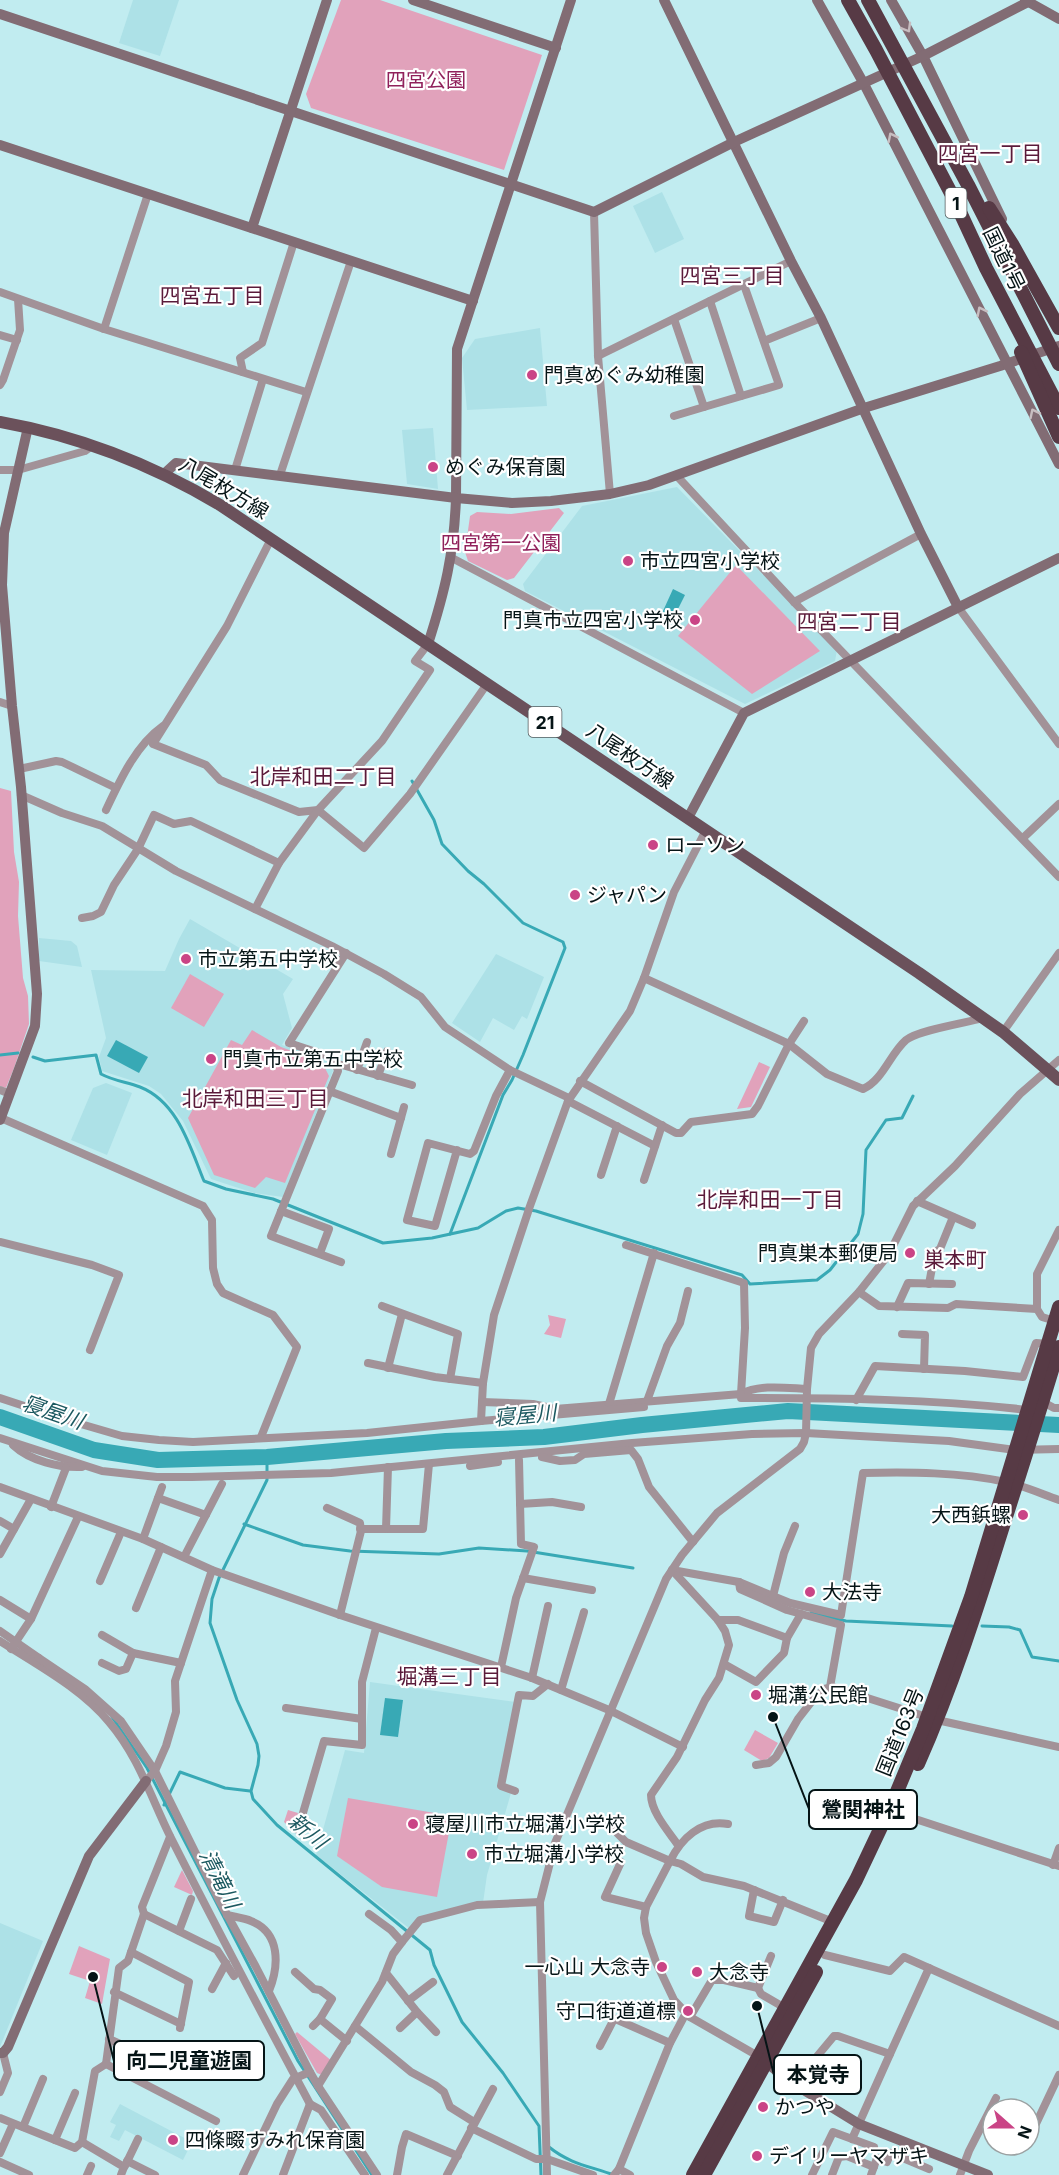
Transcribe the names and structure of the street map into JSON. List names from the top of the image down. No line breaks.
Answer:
{"streets":{"highway":["1","国道1号","国道163号"],"main road":["八尾枚方線","21"]},"districts":["四宮一丁目","四宮三丁目","四宮五丁目","四宮二丁目","北岸和田二丁目","北岸和田三丁目","北岸和田一丁目","巣本町","堀溝三丁目"],"water":["寝屋川","新川","清滝川"],"parks":["四宮公園","四宮第一公園"],"places":["門真めぐみ幼稚園","めぐみ保育園","市立四宮小学校","門真市立四宮小学校","ローソン","ジャパン","市立第五中学校","門真市立第五中学校","門真巣本郵便局","大西鋲螺","大法寺","堀溝公民館","鶯関神社","寝屋川市立堀溝小学校","市立堀溝小学校","一心山 大念寺","大念寺","向二児童遊園","本覚寺","守口街道道標","かつや","四條畷すみれ保育園","デイリーヤマザキ"],"north":"right"}
